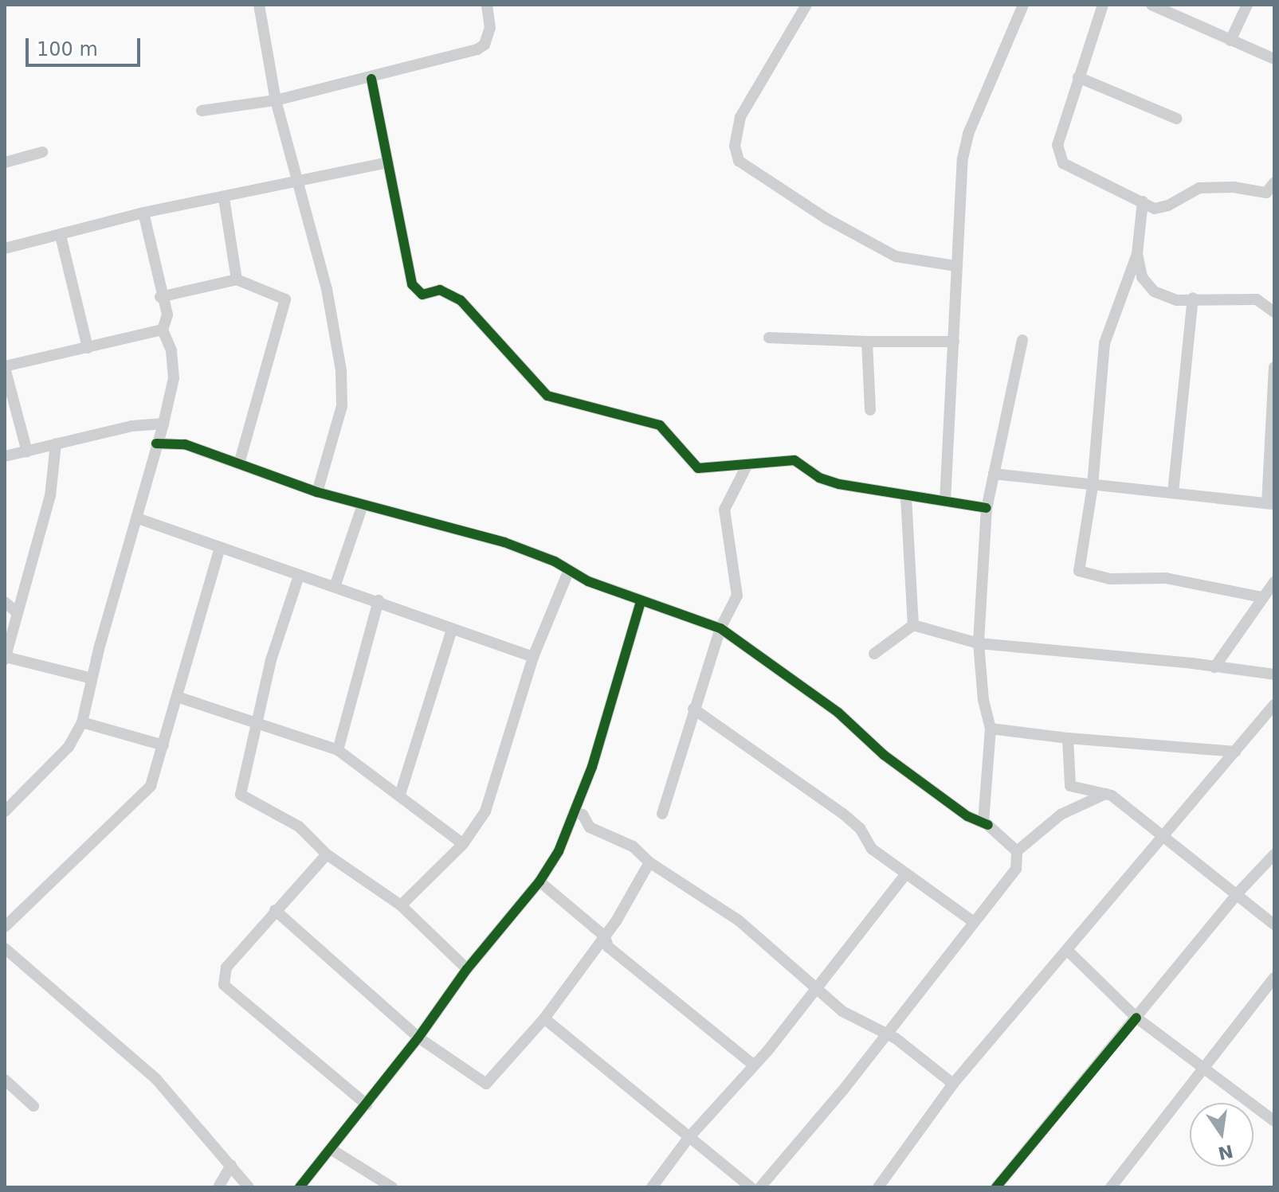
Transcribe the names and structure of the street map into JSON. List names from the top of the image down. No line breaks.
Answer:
{"scale_bar":"100 m","north":"bottom"}
